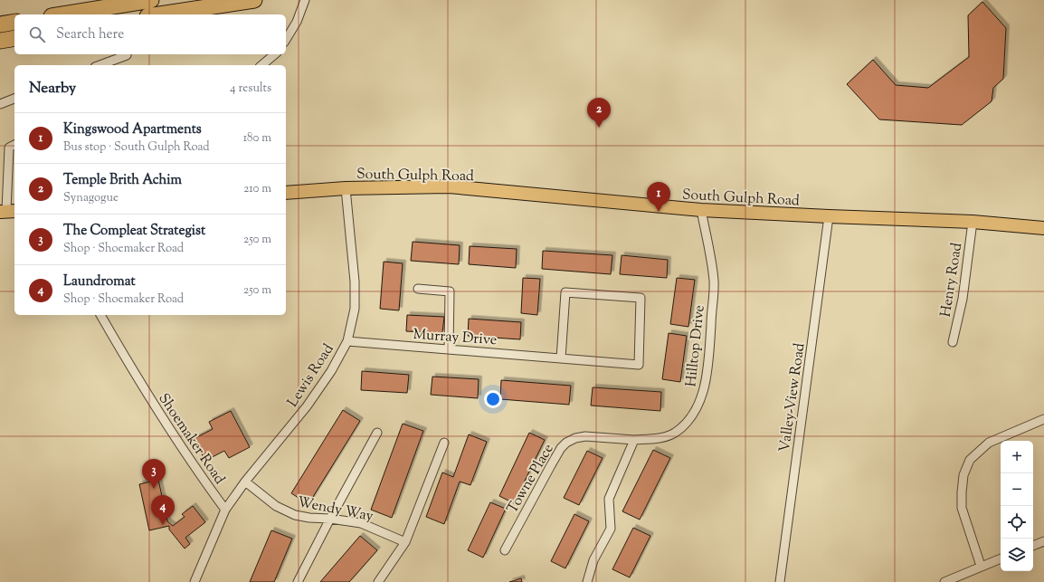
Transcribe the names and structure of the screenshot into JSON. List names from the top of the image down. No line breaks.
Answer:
{"streets":{"main road":["South Gulph Road"],"street":["Henry Road","Murray Drive","Hilltop Drive","Lewis Road","Valley-View Road","Shoemaker Road","Towne Place","Wendy Way"]},"crossings":[["South Gulph Road","Henry Road"],["South Gulph Road","Hilltop Drive"],["South Gulph Road","Lewis Road"],["South Gulph Road","Valley-View Road"],["Murray Drive","Lewis Road"],["Hilltop Drive","Towne Place"],["Lewis Road","Shoemaker Road"],["Lewis Road","Wendy Way"]],"page":{"search":"Search here","heading":["Nearby","4 results"],"pins":["2","1","3","4"],"list":[{"mark":"1","name":"Kingswood Apartments","note":"Bus stop · South Gulph Road","value":"180 m"},{"mark":"2","name":"Temple Brith Achim","note":"Synagogue","value":"210 m"},{"mark":"3","name":"The Compleat Strategist","note":"Shop · Shoemaker Road","value":"250 m"},{"mark":"4","name":"Laundromat","note":"Shop · Shoemaker Road","value":"250 m"}],"map_buttons":["+","−"]}}
